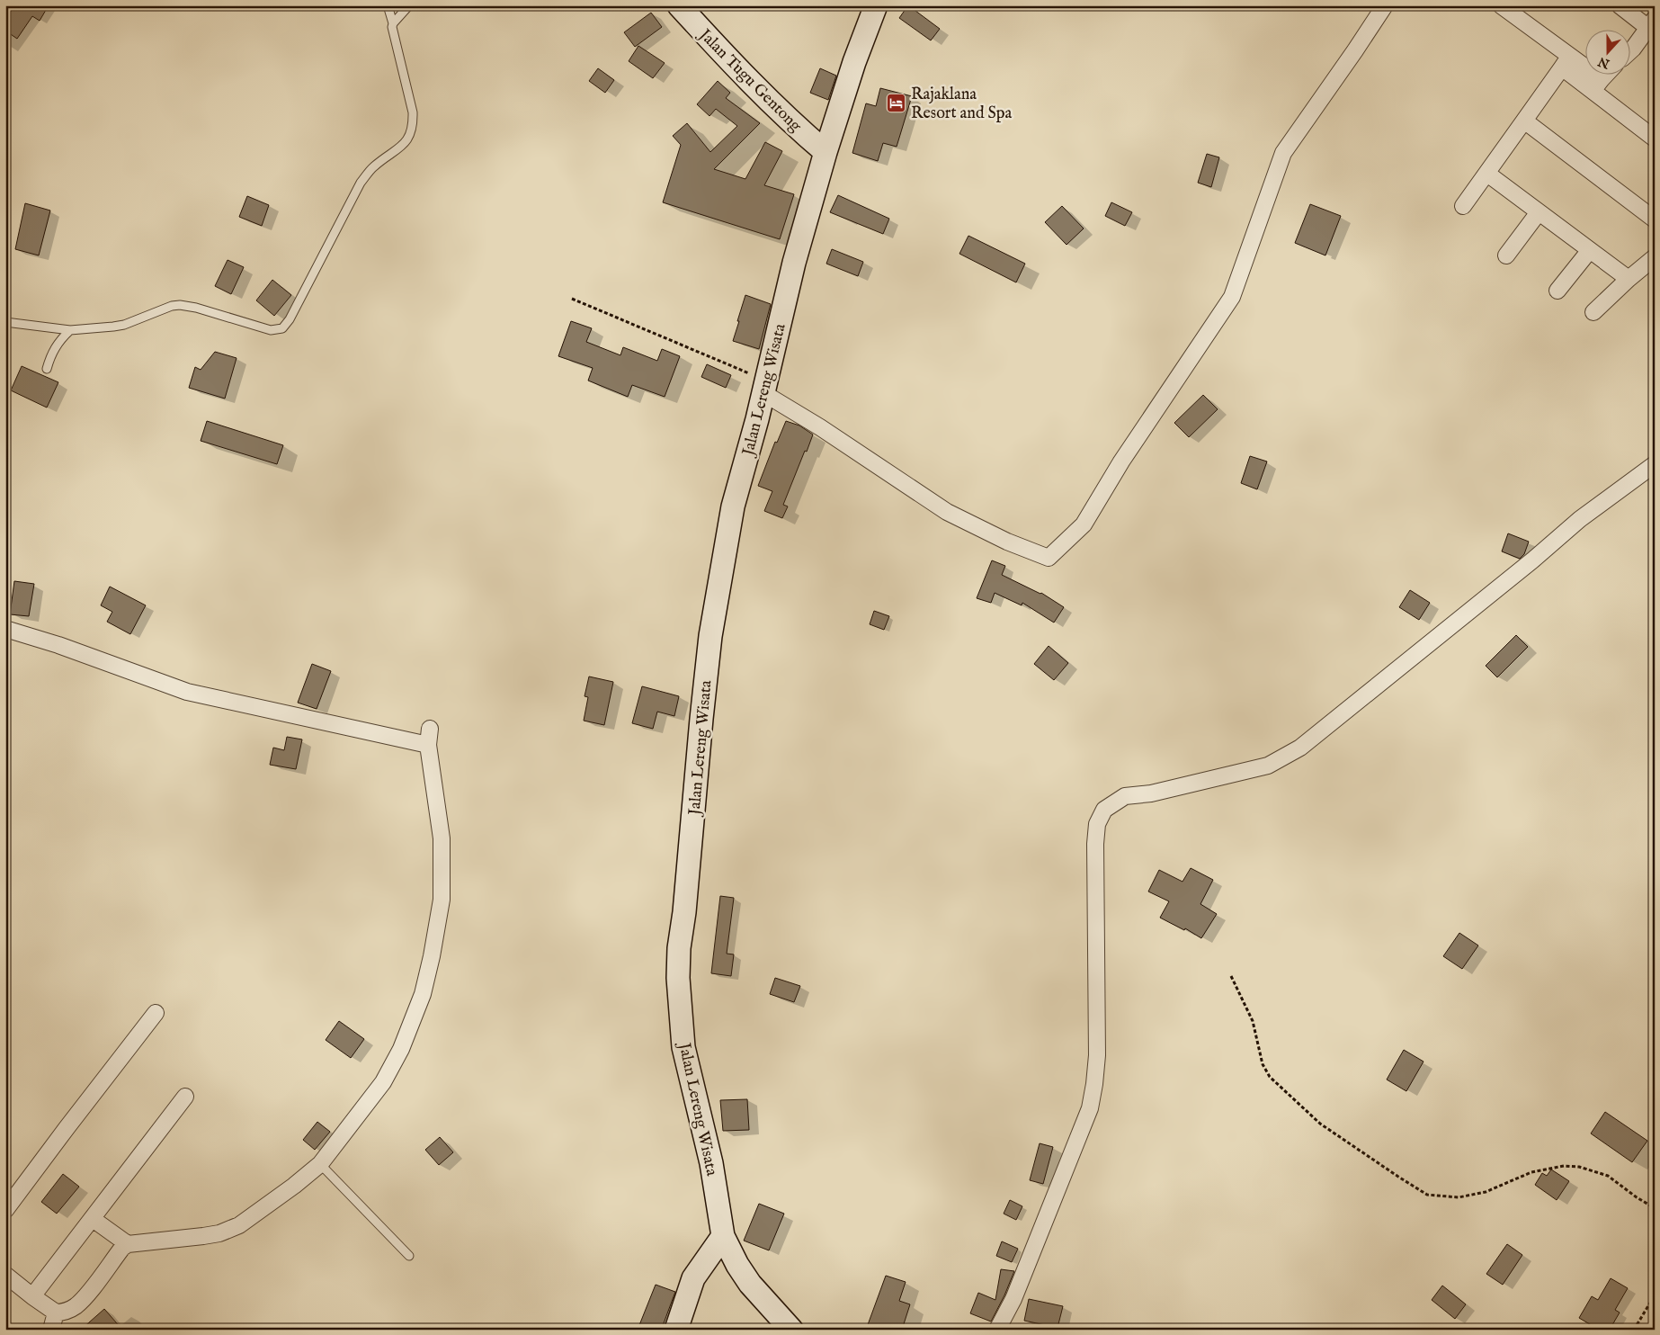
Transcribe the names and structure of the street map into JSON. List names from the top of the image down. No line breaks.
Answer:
{"streets":{"main road":["Jalan Tugu Gentong","Jalan Lereng Wisata"]},"crossings":[["Jalan Tugu Gentong","Jalan Lereng Wisata"]],"places":{"hotel":["Rajaklana Resort and Spa"]},"north":"bottom"}
